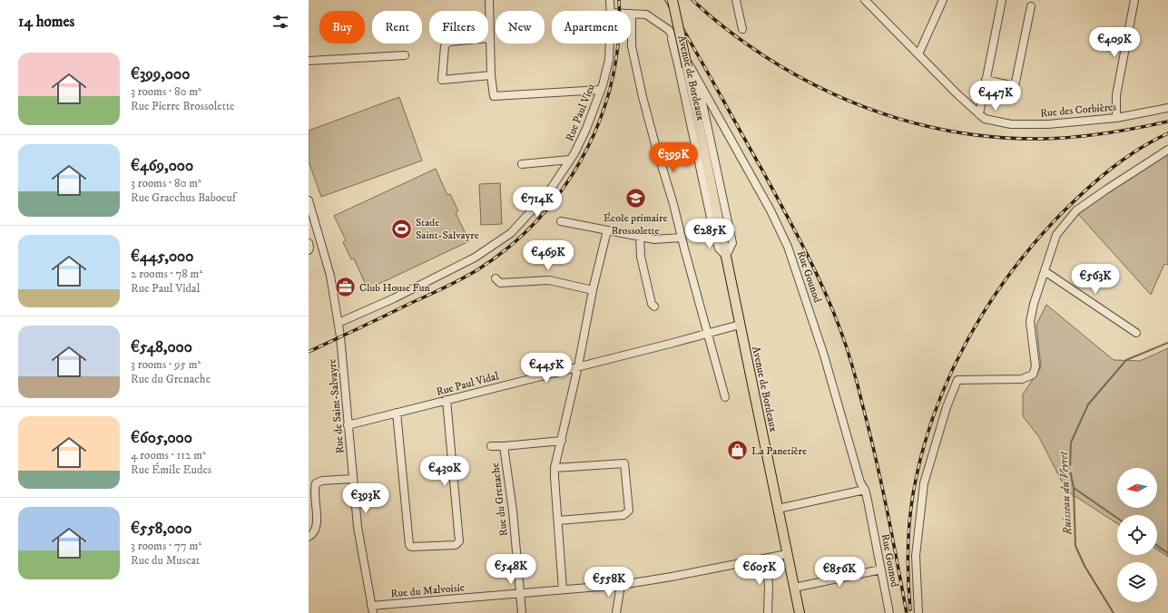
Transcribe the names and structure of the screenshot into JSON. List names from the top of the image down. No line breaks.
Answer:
{"streets":{"main road":["Avenue de Bordeaux"],"street":["Rue des Corbières","Rue Paul Vieu","Rue Gounod","Rue Paul Vidal","Rue de Saint-Salvayre","Rue du Grenache","Rue du Malvoisie"]},"crossings":[["Avenue de Bordeaux","Rue Gounod"],["Avenue de Bordeaux","Rue Paul Vidal"],["Avenue de Bordeaux","Rue du Malvoisie"],["Rue Paul Vieu","Rue de Saint-Salvayre"],["Rue Paul Vidal","Rue de Saint-Salvayre"],["Rue de Saint-Salvayre","Rue du Malvoisie"],["Rue du Grenache","Rue du Malvoisie"]],"water":["Ruisseau du Veyret"],"places":{"school or university":["École primaire Brossolette"],"sports":["Stade Saint-Salvayre"],"office":["Club House Fun"],"shop":["La Panetière"]},"north":"left","page":{"heading":"14 homes","chip":["Buy","Rent","Filters","New","Apartment"],"price":["€409K","€447K","€399K","€714K","€285K","€469K","€563K","€445K","€430K","€393K","€548K","€605K","€856K","€558K"],"list":[{"name":"€399,000","note":"3 rooms · 80 m² · Rue Pierre Brossolette"},{"name":"€469,000","note":"3 rooms · 80 m² · Rue Gracchus Baboeuf"},{"name":"€445,000","note":"2 rooms · 78 m² · Rue Paul Vidal"},{"name":"€548,000","note":"3 rooms · 95 m² · Rue du Grenache"},{"name":"€605,000","note":"4 rooms · 112 m² · Rue Émile Eudes"},{"name":"€558,000","note":"3 rooms · 77 m² · Rue du Muscat"}]}}
